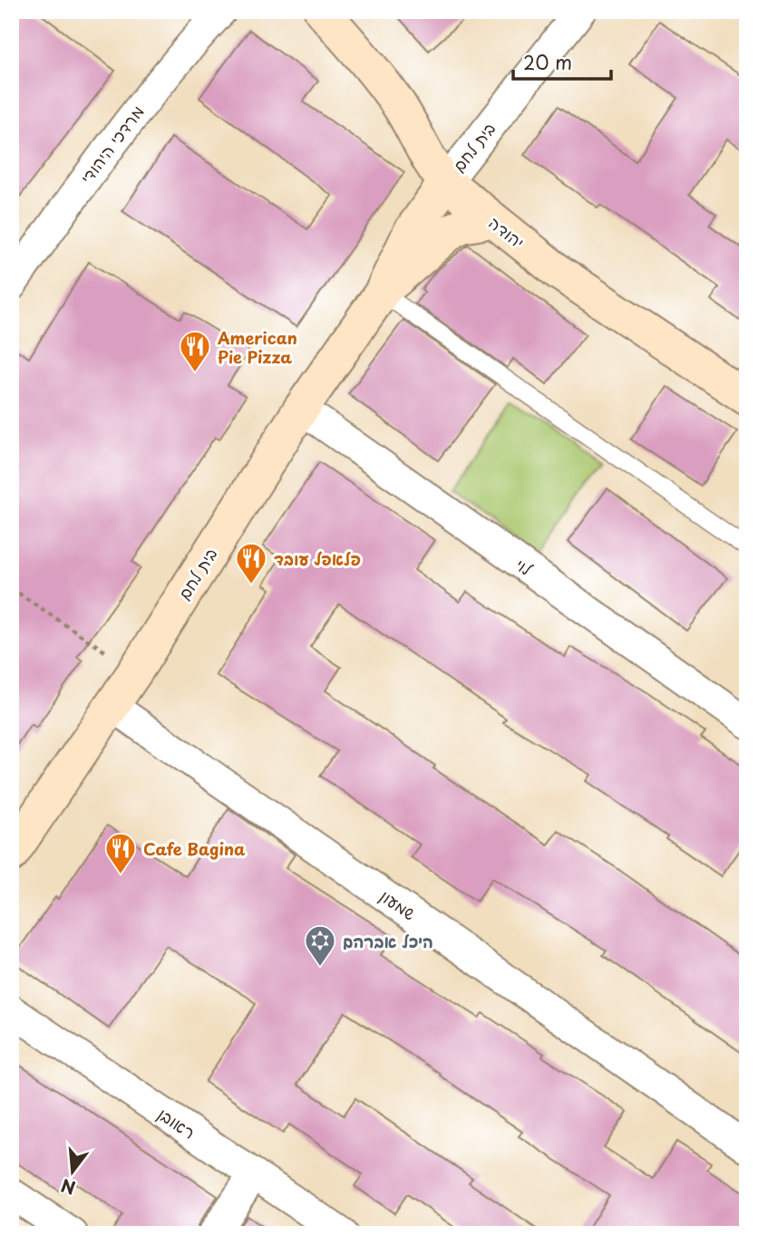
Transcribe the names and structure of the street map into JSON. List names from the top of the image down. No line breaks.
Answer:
{"streets":{"street":["מרדכי היהודי","בית לחם","יהודה","לוי","שמעון","ראובן"]},"crossings":[["בית לחם","יהודה"],["בית לחם","לוי"],["בית לחם","שמעון"]],"places":{"restaurant":["American Pie Pizza","פלאפל עובד","Cafe Bagina"],"synagogue":["היכל אברהם"]},"scale_bar":"20 m","north":"bottom"}
